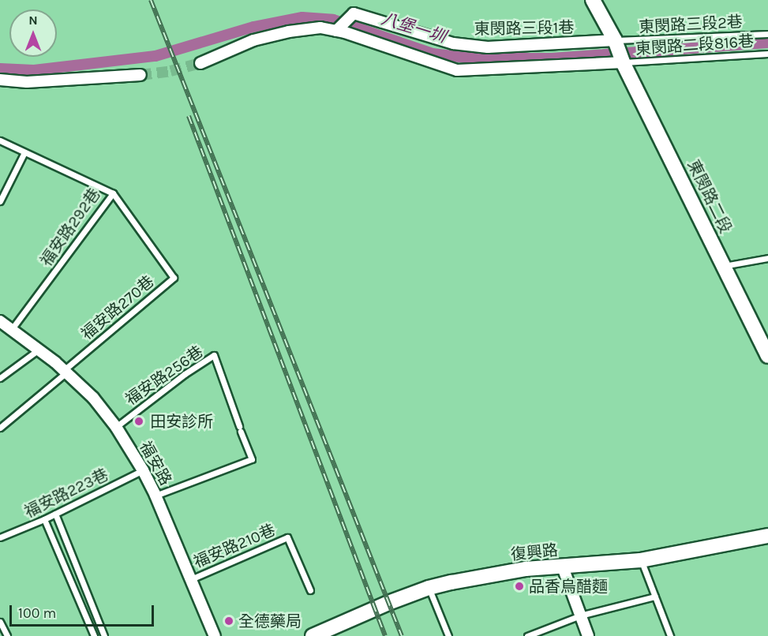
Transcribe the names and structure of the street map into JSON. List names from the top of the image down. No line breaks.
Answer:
{"streets":{"street":["東閔路三段1巷","東閔路二段","福安路","復興路"],"lane":["東閔路三段2巷","東閔路二段816巷","福安路292巷","福安路270巷","福安路256巷","福安路223巷","福安路210巷"]},"crossings":[["東閔路三段2巷","東閔路三段1巷"],["東閔路三段2巷","東閔路二段816巷"],["東閔路三段2巷","東閔路二段"],["東閔路三段1巷","東閔路二段816巷"],["東閔路三段1巷","東閔路二段"],["東閔路二段816巷","東閔路二段"],["福安路292巷","福安路270巷"],["福安路292巷","福安路"],["福安路270巷","福安路"],["福安路256巷","福安路"],["福安路","福安路223巷"],["福安路","福安路210巷"]],"water":["八堡一圳"],"places":["田安診所","品香烏醋麵","全德藥局"],"scale_bar":"100 m","north":"top"}
